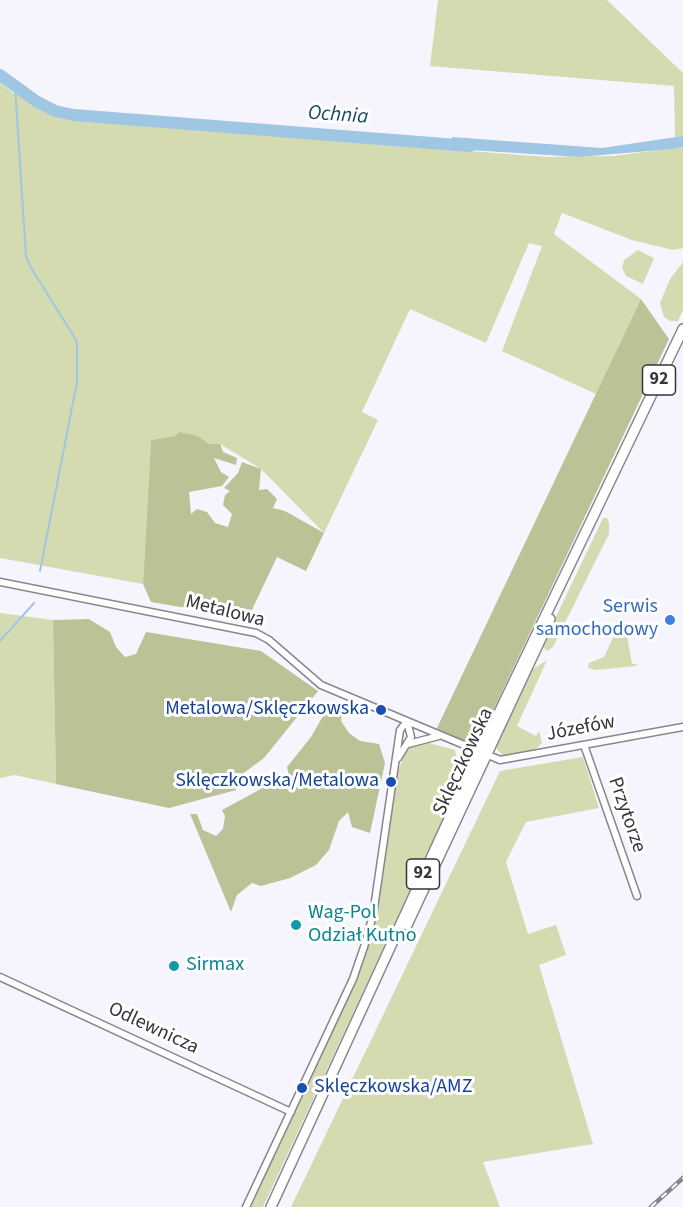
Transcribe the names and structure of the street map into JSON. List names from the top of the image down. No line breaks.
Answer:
{"streets":{"main road":["92","Sklęczkowska"],"street":["Metalowa","Józefów","Przytorze","Odlewnicza"]},"crossings":[["Metalowa","Józefów"],["Metalowa","Sklęczkowska"],["Józefów","Sklęczkowska"],["Józefów","Przytorze"]],"water":["Ochnia"],"places":["Serwis samochodowy","Metalowa/Sklęczkowska","Sklęczkowska/Metalowa","Wag-Pol Odział Kutno","Sirmax","Sklęczkowska/AMZ"]}
